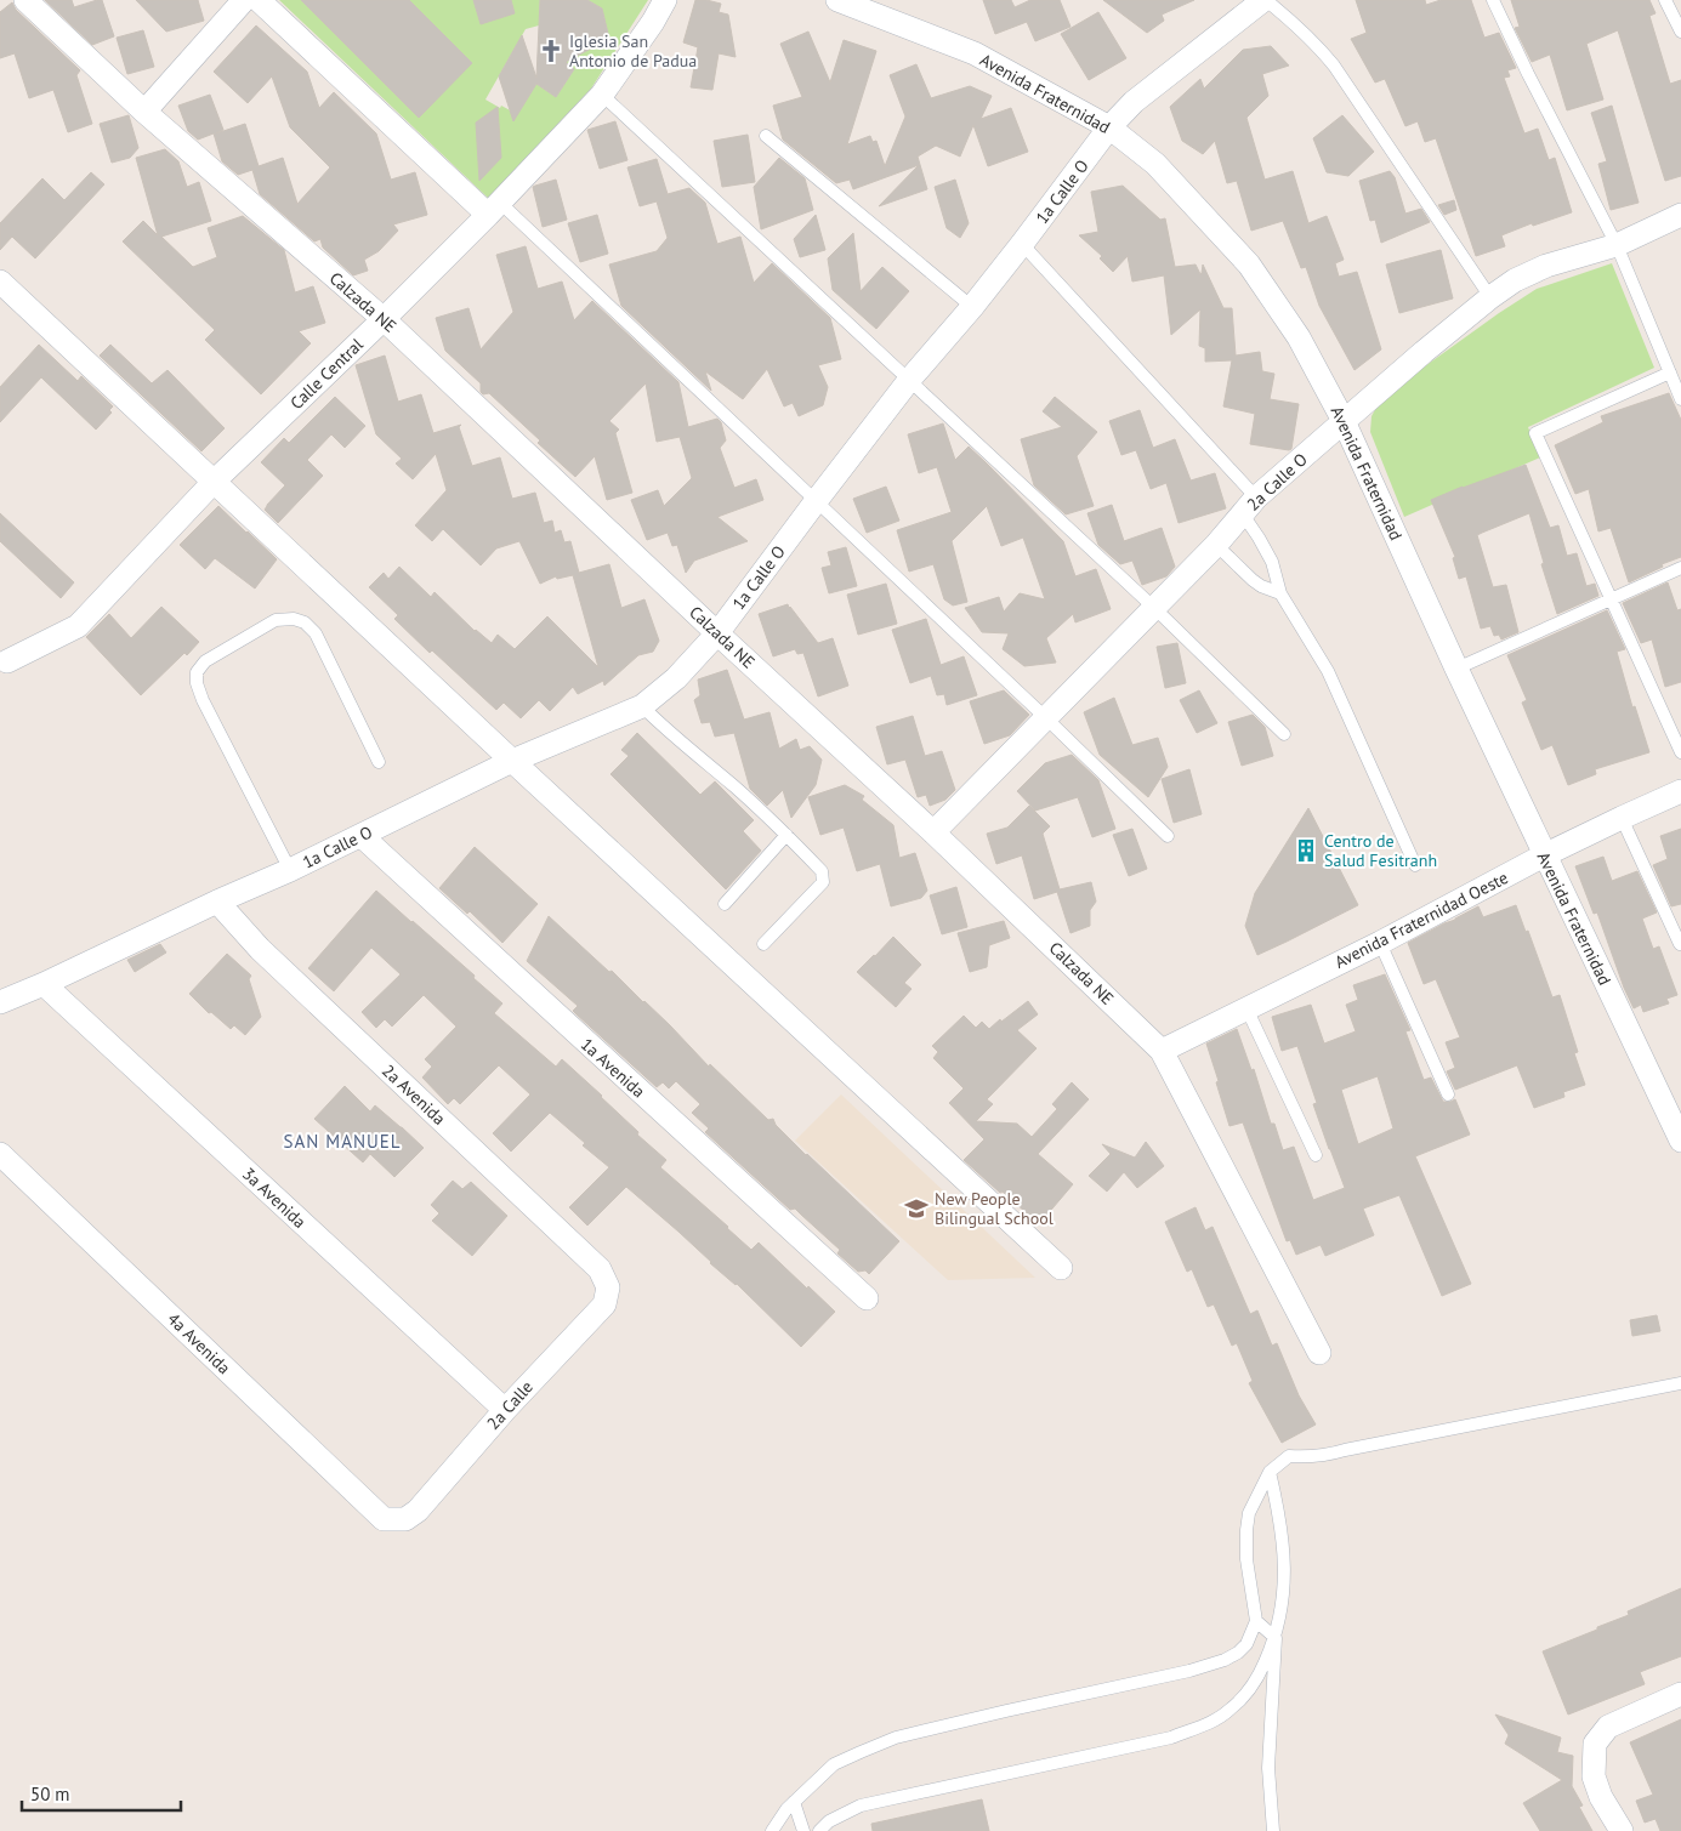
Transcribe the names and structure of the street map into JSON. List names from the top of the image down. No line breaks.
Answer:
{"streets":{"street":["Avenida Fraternidad","1a Calle O","Calzada NE","Calle Central","2a Calle O","Avenida Fraternidad Oeste","1a Avenida","2a Avenida","3a Avenida","4a Avenida","2a Calle"]},"crossings":[["Avenida Fraternidad","1a Calle O"],["Avenida Fraternidad","2a Calle O"],["Avenida Fraternidad","Avenida Fraternidad Oeste"],["1a Calle O","Calzada NE"],["1a Calle O","1a Avenida"],["1a Calle O","2a Avenida"],["1a Calle O","3a Avenida"],["Calzada NE","Calle Central"],["Calzada NE","2a Calle O"],["Calzada NE","Avenida Fraternidad Oeste"],["2a Avenida","2a Calle"],["3a Avenida","2a Calle"],["4a Avenida","2a Calle"]],"districts":["SAN MANUEL"],"places":{"church":["Iglesia San Antonio de Padua"],"building":["Centro de Salud Fesitranh"],"school or university":["New People Bilingual School"]},"scale_bar":"50 m"}
